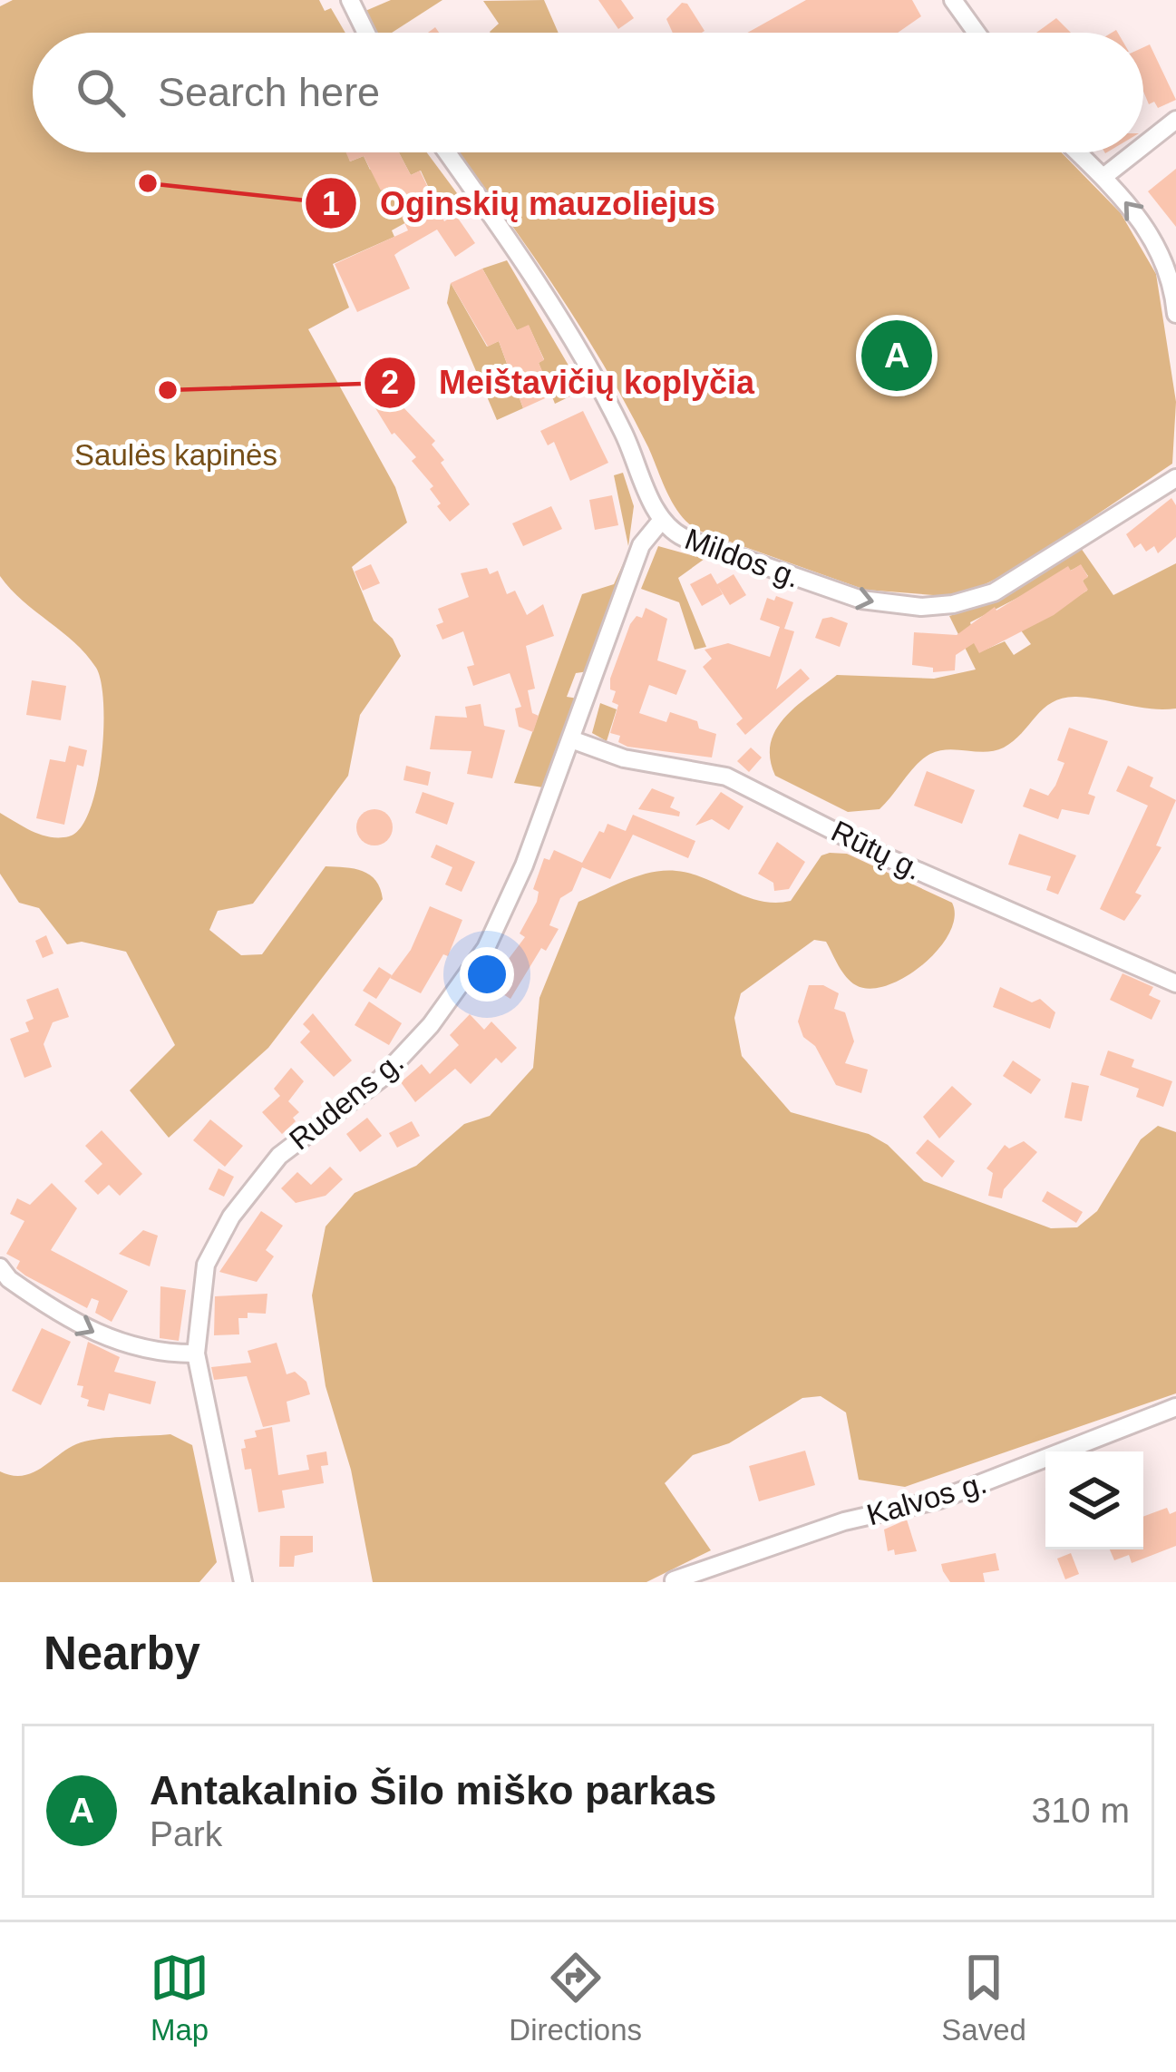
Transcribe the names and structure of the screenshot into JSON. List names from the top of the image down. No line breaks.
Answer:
{"streets":{"street":["Mildos g.","Rūtų g.","Rudens g.","Kalvos g."]},"crossings":[["Mildos g.","Rudens g."],["Rūtų g.","Rudens g."]],"one_way":["Mildos g."],"parks":["Saulės kapinės"],"places":["Oginskių mauzoliejus","Meištavičių koplyčia"],"page":{"search":"Search here","pins":"A","heading":"Nearby","list":[{"mark":"A","name":"Antakalnio Šilo miško parkas","note":"Park","value":"310 m"}],"nav":["Map","Directions","Saved"]}}
